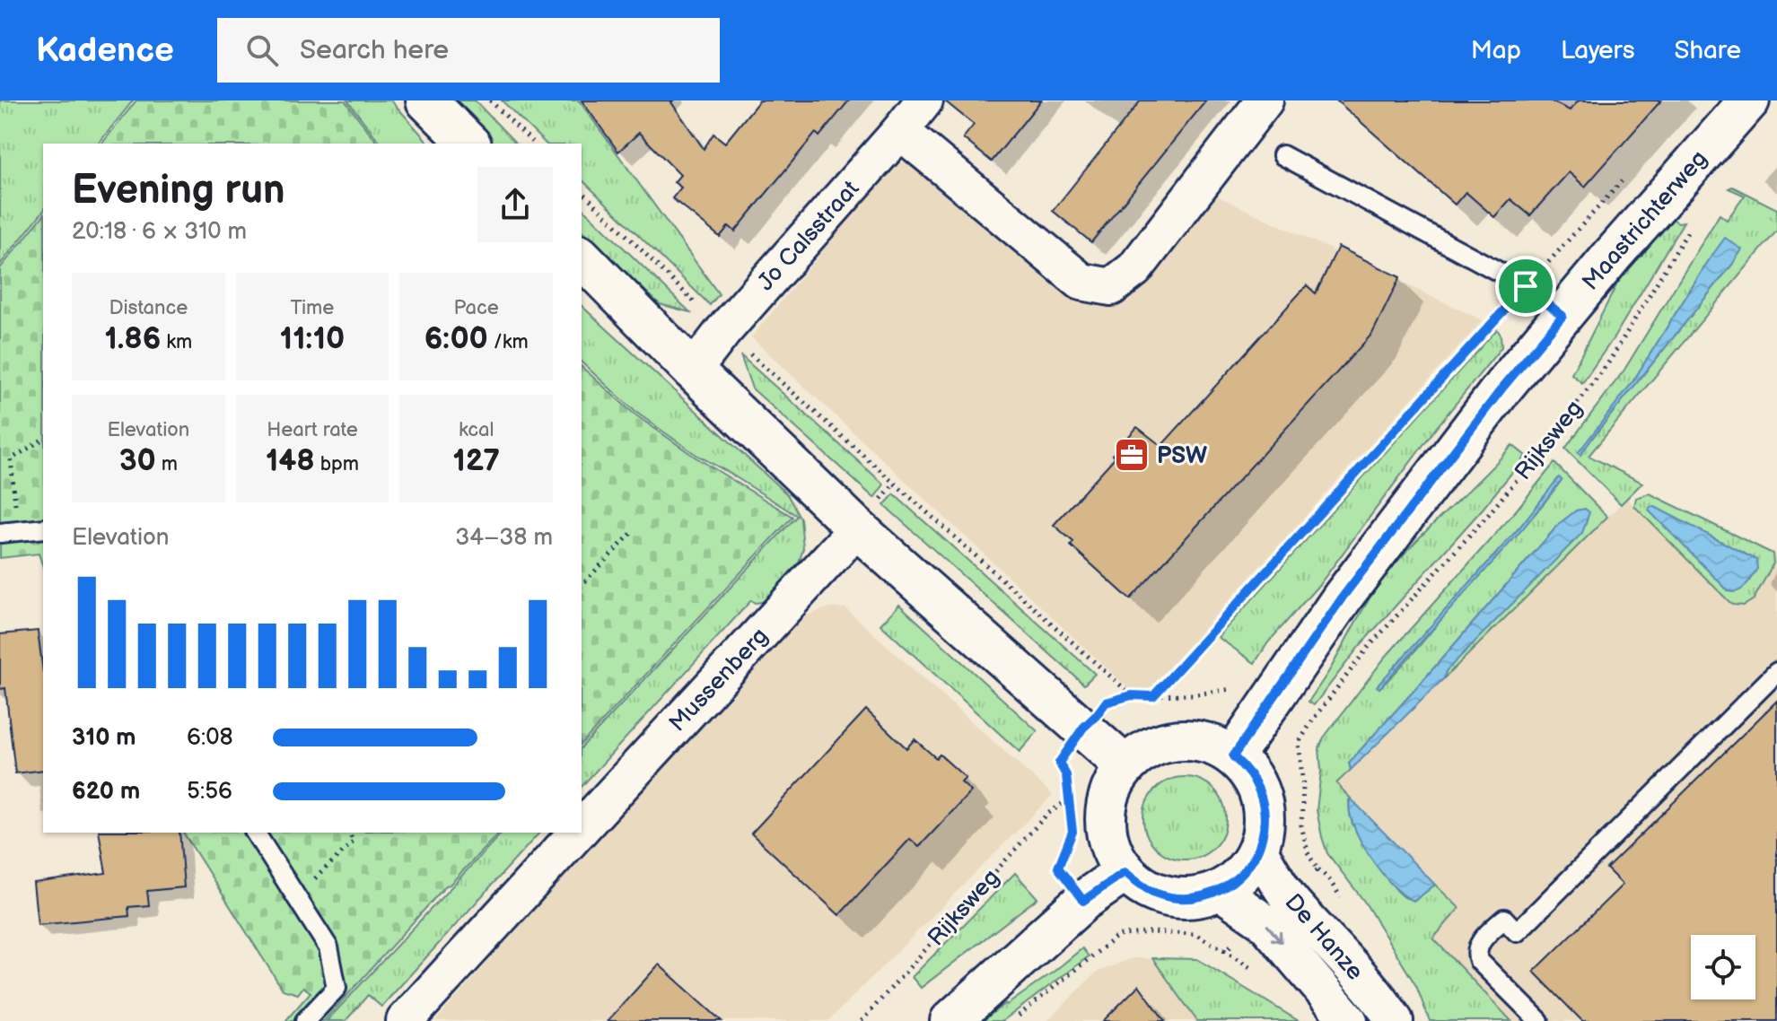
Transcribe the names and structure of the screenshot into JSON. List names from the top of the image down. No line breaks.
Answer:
{"streets":{"main road":["Maastrichterweg"],"street":["Jo Calsstraat","Mussenberg","De Hanze"],"path":["Rijksweg"]},"crossings":[["Maastrichterweg","De Hanze"]],"places":{"office":["PSW"]},"page":{"header":"Kadence","search":"Search here","nav":["Map","Layers","Share"],"heading":["Evening run","20:18 · 6 × 310 m"],"stats":[["Distance","1.86 km"],["Time","11:10"],["Pace","6:00 /km"],["Elevation","30 m"],["Heart rate","148 bpm"],["kcal","127"]],"chart":["Elevation","34–38 m"],"list":[{"name":"310 m","note":"6:08"},{"name":"620 m","note":"5:56"}]}}
